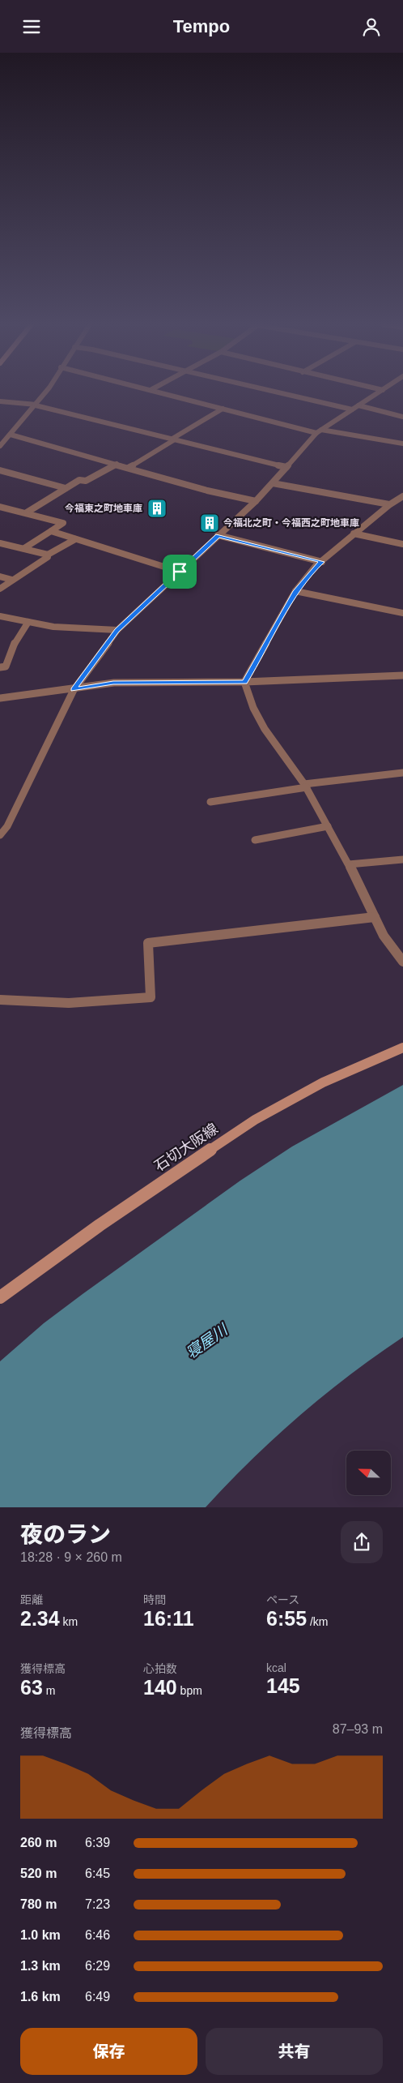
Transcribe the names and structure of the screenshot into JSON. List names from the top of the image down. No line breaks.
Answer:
{"streets":{"main road":["石切大阪線"]},"water":["寝屋川"],"places":{"building":["今福東之町地車庫","今福北之町・今福西之町地車庫"]},"north":"left","page":{"header":"Tempo","heading":["夜のラン","18:28 · 9 × 260 m"],"stats":[["距離","2.34 km"],["時間","16:11"],["ペース","6:55 /km"],["獲得標高","63 m"],["心拍数","140 bpm"],["kcal","145"]],"chart":["獲得標高","87–93 m"],"list":[{"name":"260 m","note":"6:39"},{"name":"520 m","note":"6:45"},{"name":"780 m","note":"7:23"},{"name":"1.0 km","note":"6:46"},{"name":"1.3 km","note":"6:29"},{"name":"1.6 km","note":"6:49"}],"buttons":["保存","共有"]}}
